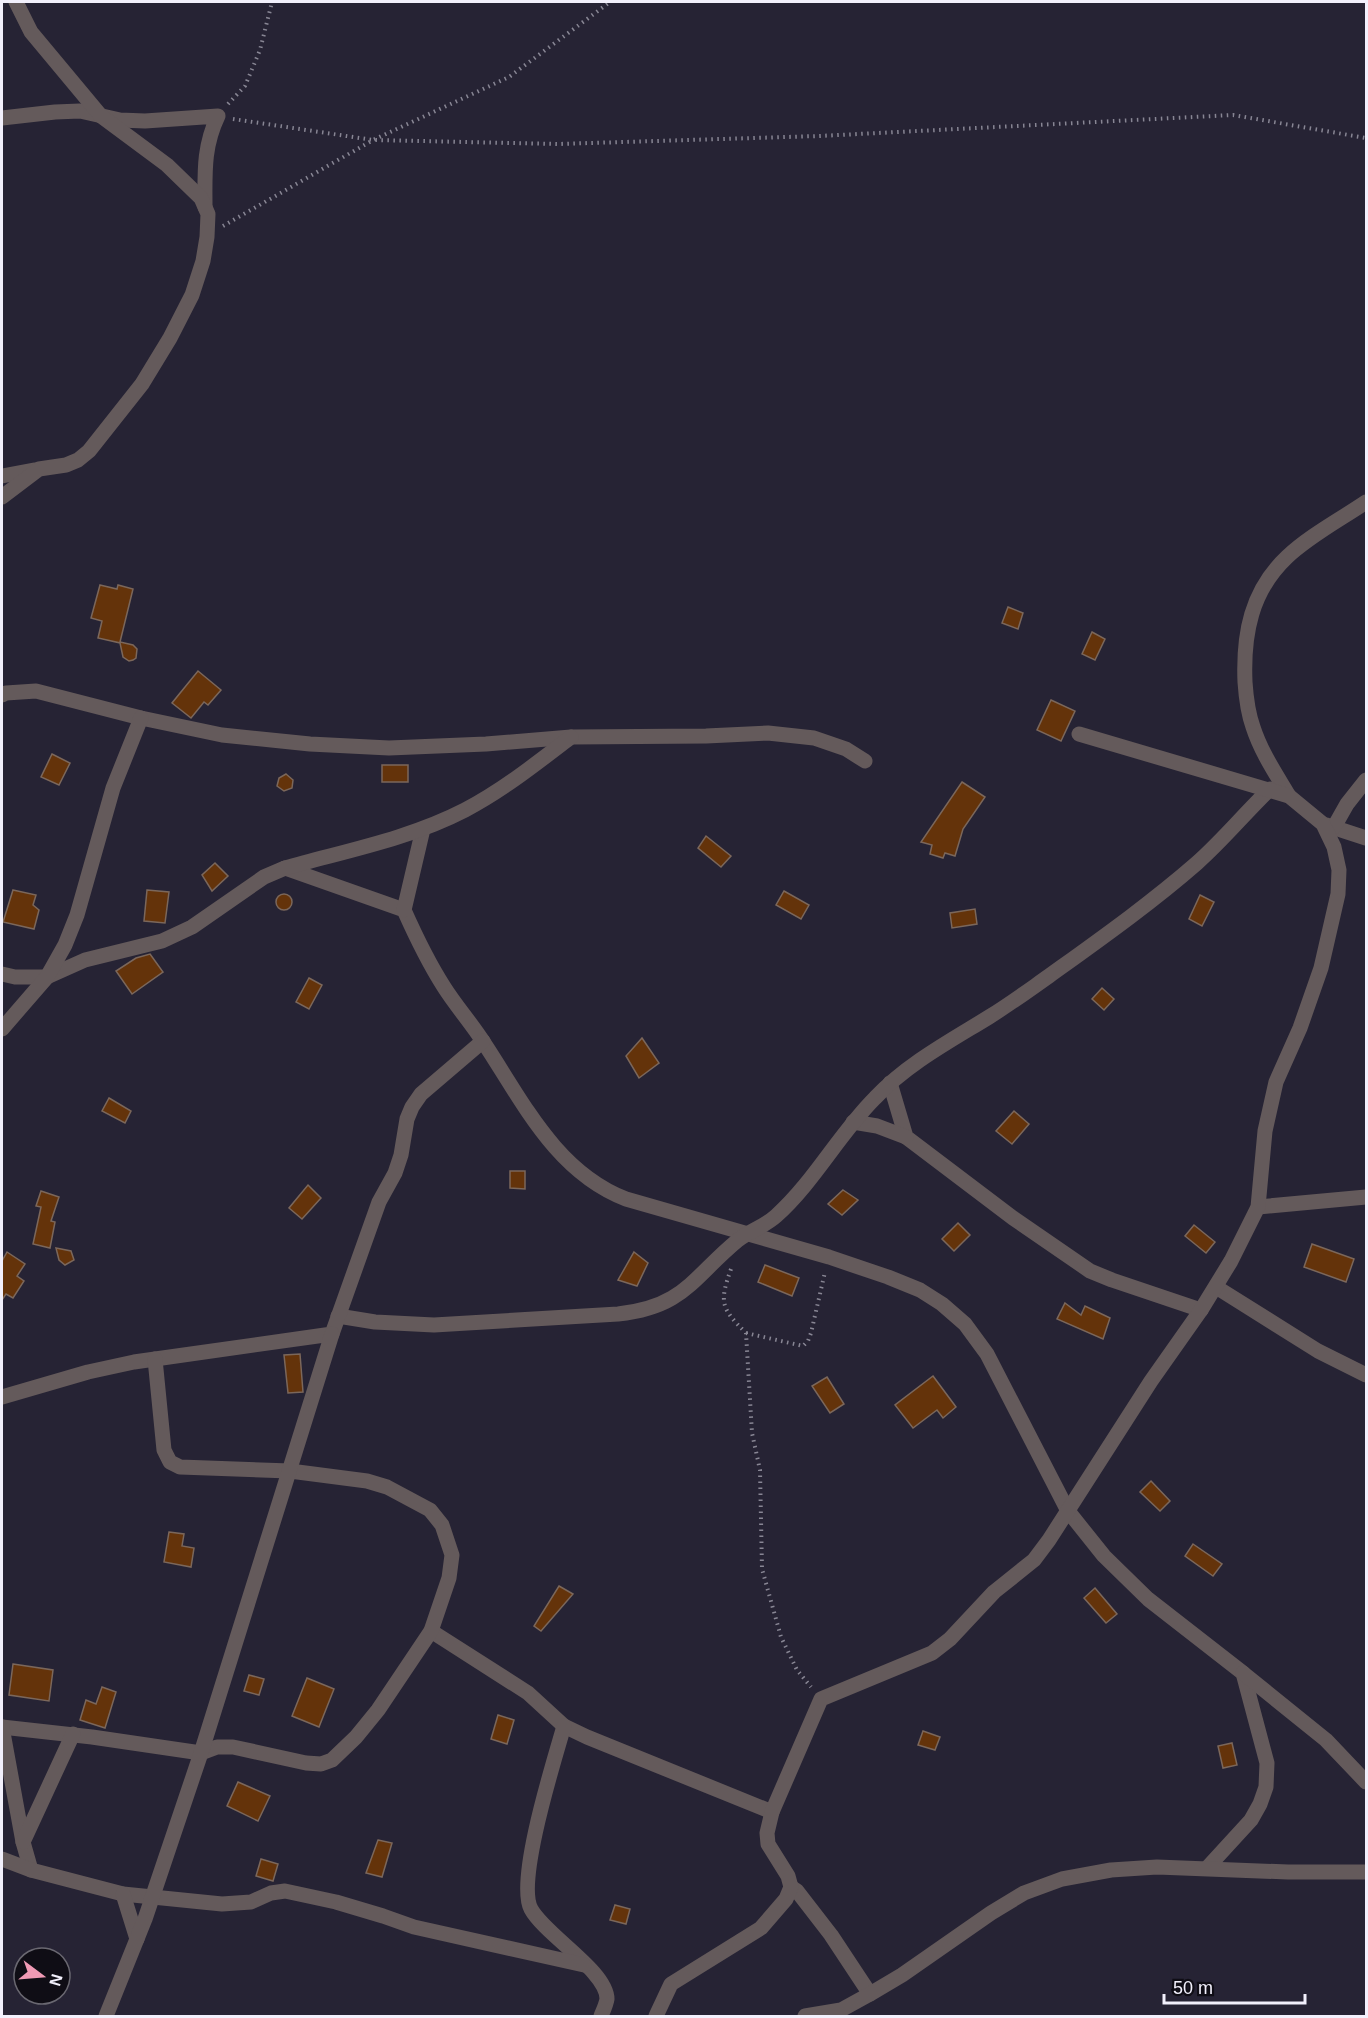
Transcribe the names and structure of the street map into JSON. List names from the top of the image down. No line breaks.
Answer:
{"scale_bar":"50 m","north":"right"}
